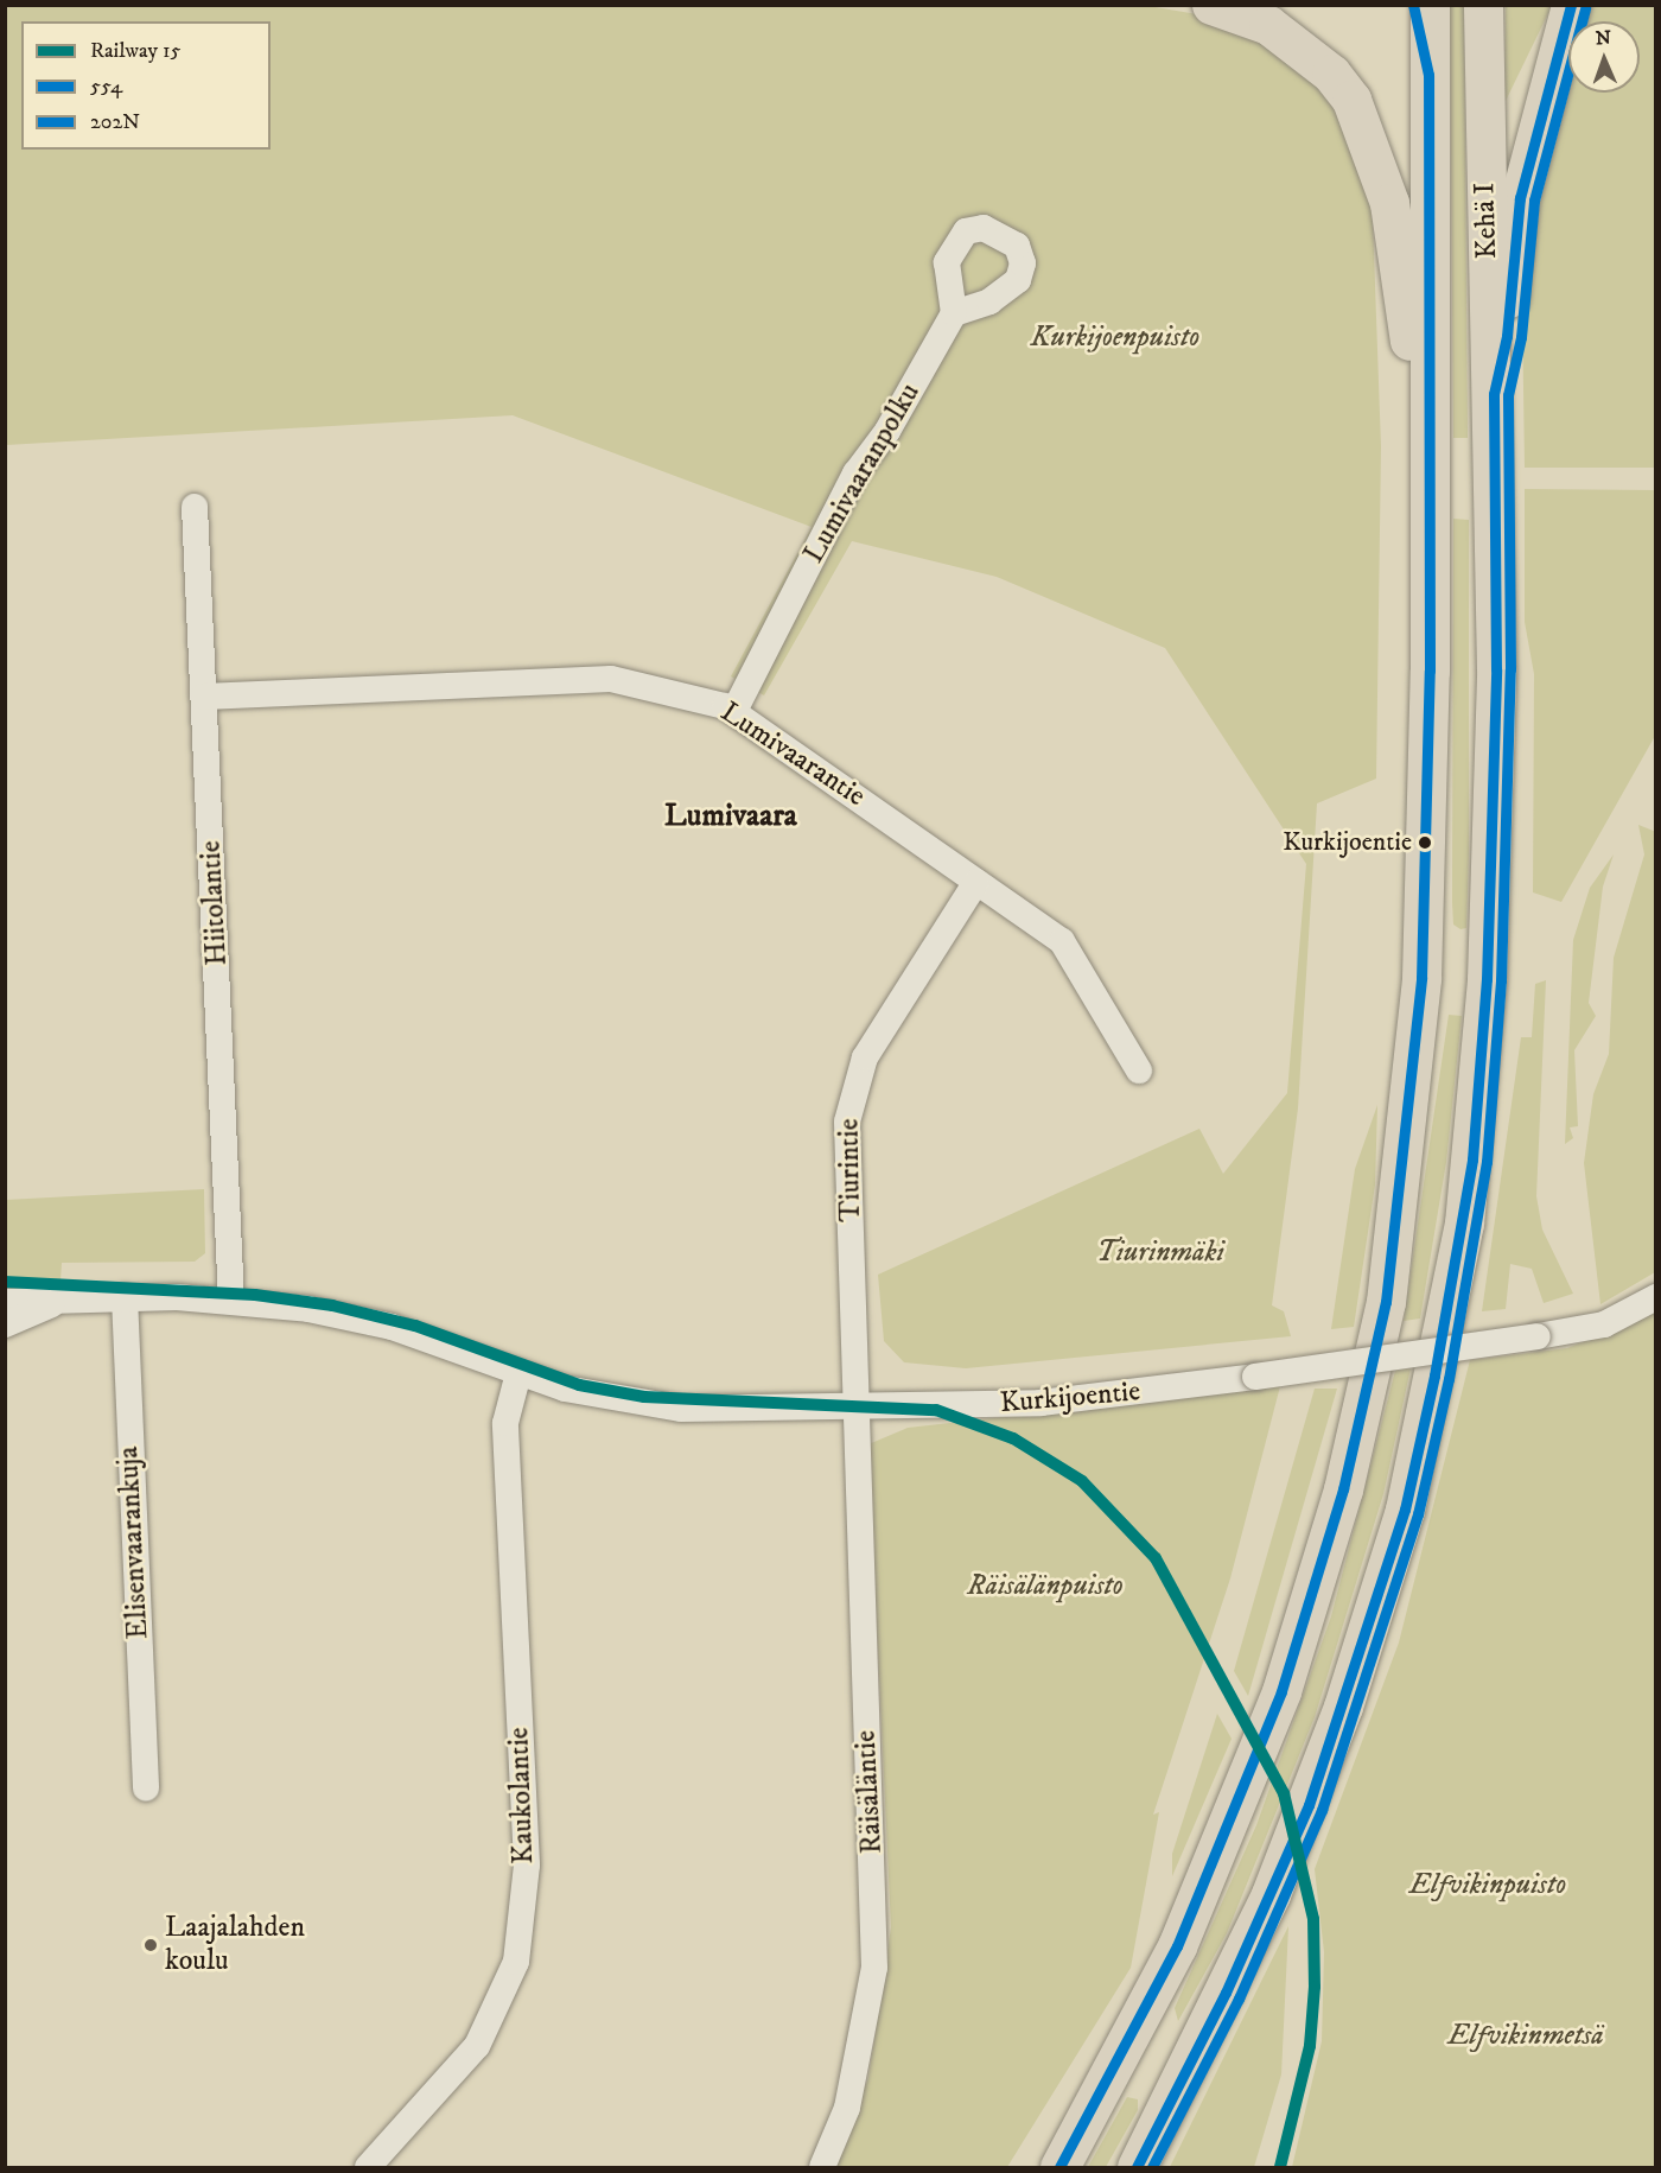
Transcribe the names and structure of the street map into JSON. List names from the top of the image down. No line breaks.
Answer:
{"streets":{"highway":["Kehä I"],"street":["Lumivaaranpolku","Lumivaarantie","Hiitolantie","Tiurintie","Kurkijoentie","Elisenvaarankuja","Räisäläntie","Kaukolantie"]},"crossings":[["Lumivaaranpolku","Lumivaarantie"],["Lumivaarantie","Hiitolantie"],["Lumivaarantie","Tiurintie"],["Hiitolantie","Kurkijoentie"],["Tiurintie","Kurkijoentie"],["Tiurintie","Räisäläntie"],["Kurkijoentie","Elisenvaarankuja"],["Kurkijoentie","Räisäläntie"],["Kurkijoentie","Kaukolantie"]],"districts":["Lumivaara"],"parks":["Kurkijoenpuisto","Tiurinmäki","Räisälänpuisto","Elfvikinpuisto","Elfvikinmetsä"],"places":["Kurkijoentie","Laajalahden koulu"],"lines":["transit line 554","transit line 202N","rail line 15"],"legend":["Railway 15","554","202N"],"north":"top"}
